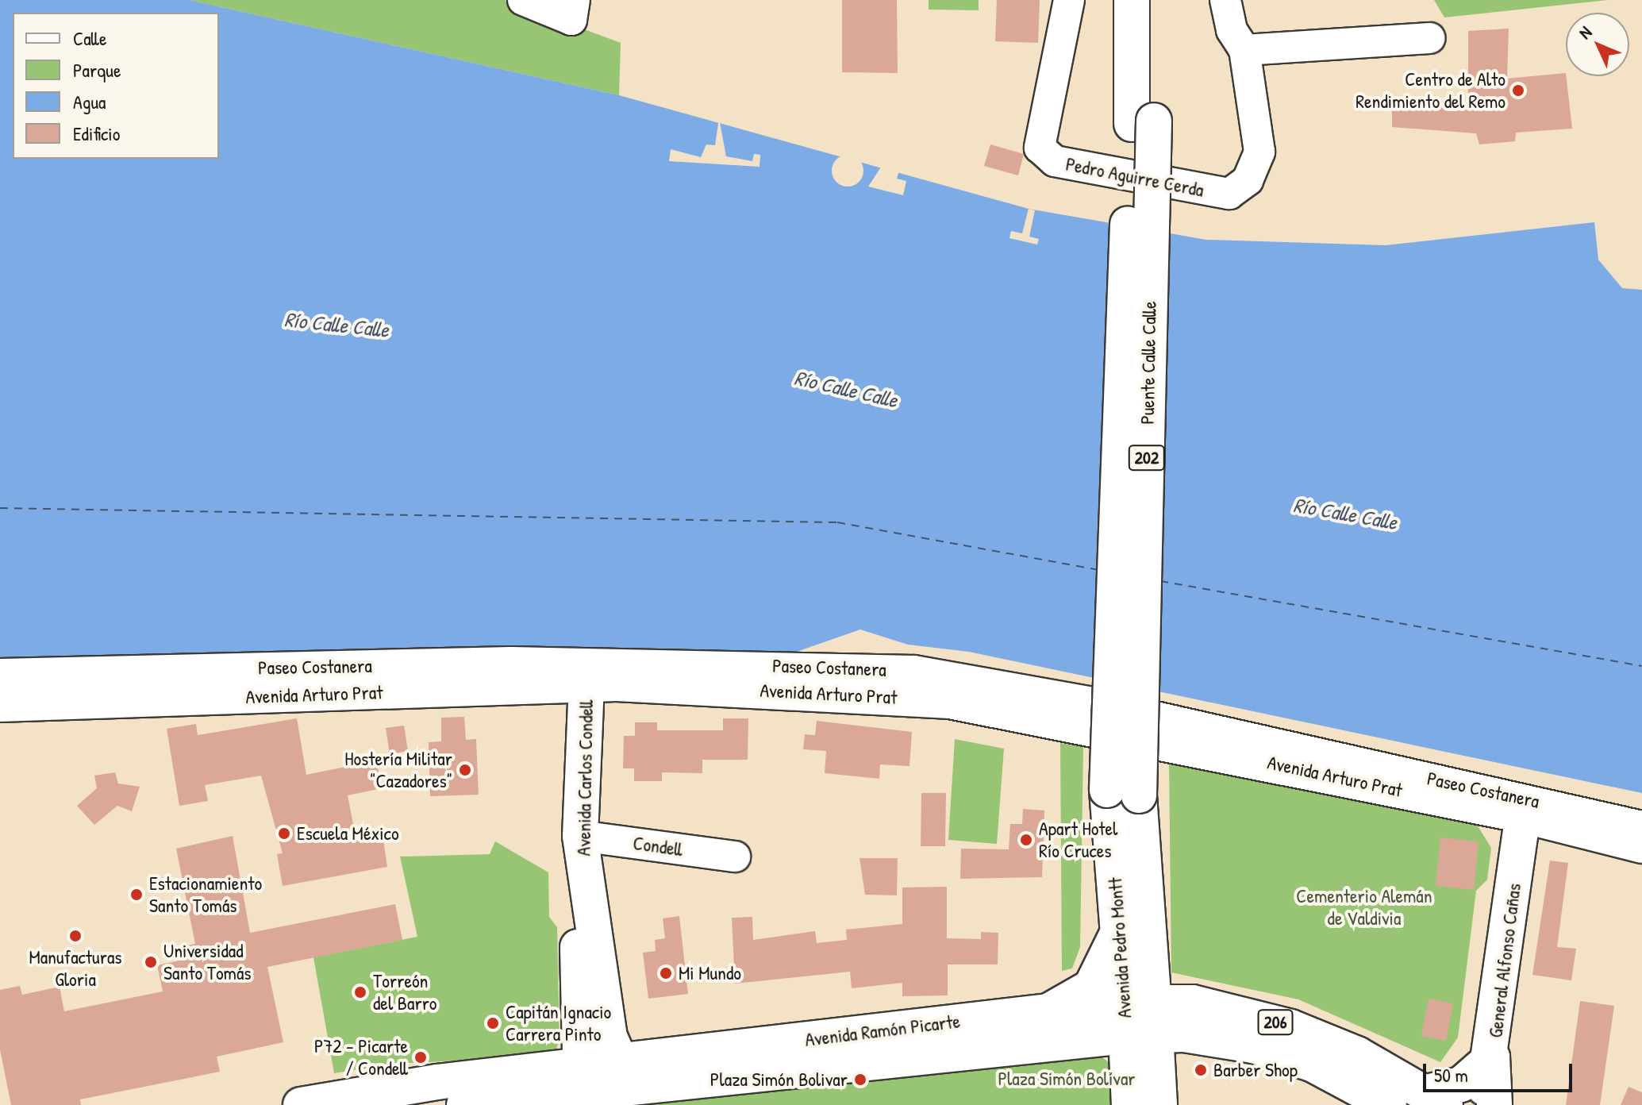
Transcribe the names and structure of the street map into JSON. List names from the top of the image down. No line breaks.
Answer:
{"streets":{"main road":["Puente Calle Calle","202","Avenida Arturo Prat","Avenida Carlos Condell","Avenida Pedro Montt","General Alfonso Cañas","206","Avenida Ramón Picarte"],"street":["Pedro Aguirre Cerda","Paseo Costanera","Condell"]},"crossings":[["Puente Calle Calle","202"],["Puente Calle Calle","Avenida Pedro Montt"],["Avenida Arturo Prat","Avenida Carlos Condell"],["Avenida Arturo Prat","General Alfonso Cañas"],["Avenida Carlos Condell","Condell"],["Avenida Carlos Condell","Avenida Ramón Picarte"],["Avenida Pedro Montt","Avenida Ramón Picarte"]],"water":["Río Calle Calle"],"parks":["Cementerio Alemán de Valdivia","Plaza Simón Bolívar"],"places":["Centro de Alto Rendimiento del Remo","Hostería Militar \"Cazadores\"","Escuela México","Apart Hotel Río Cruces","Estacionamiento Santo Tomás","Manufacturas Gloria","Universidad Santo Tomás","Mi Mundo","Torreón del Barro","Capitán Ignacio Carrera Pinto","P72 - Picarte / Condell","Barber Shop","Plaza Simón Bolivar"],"legend":["Calle","Parque","Agua","Edificio"],"scale_bar":"50 m","north":"top left"}
